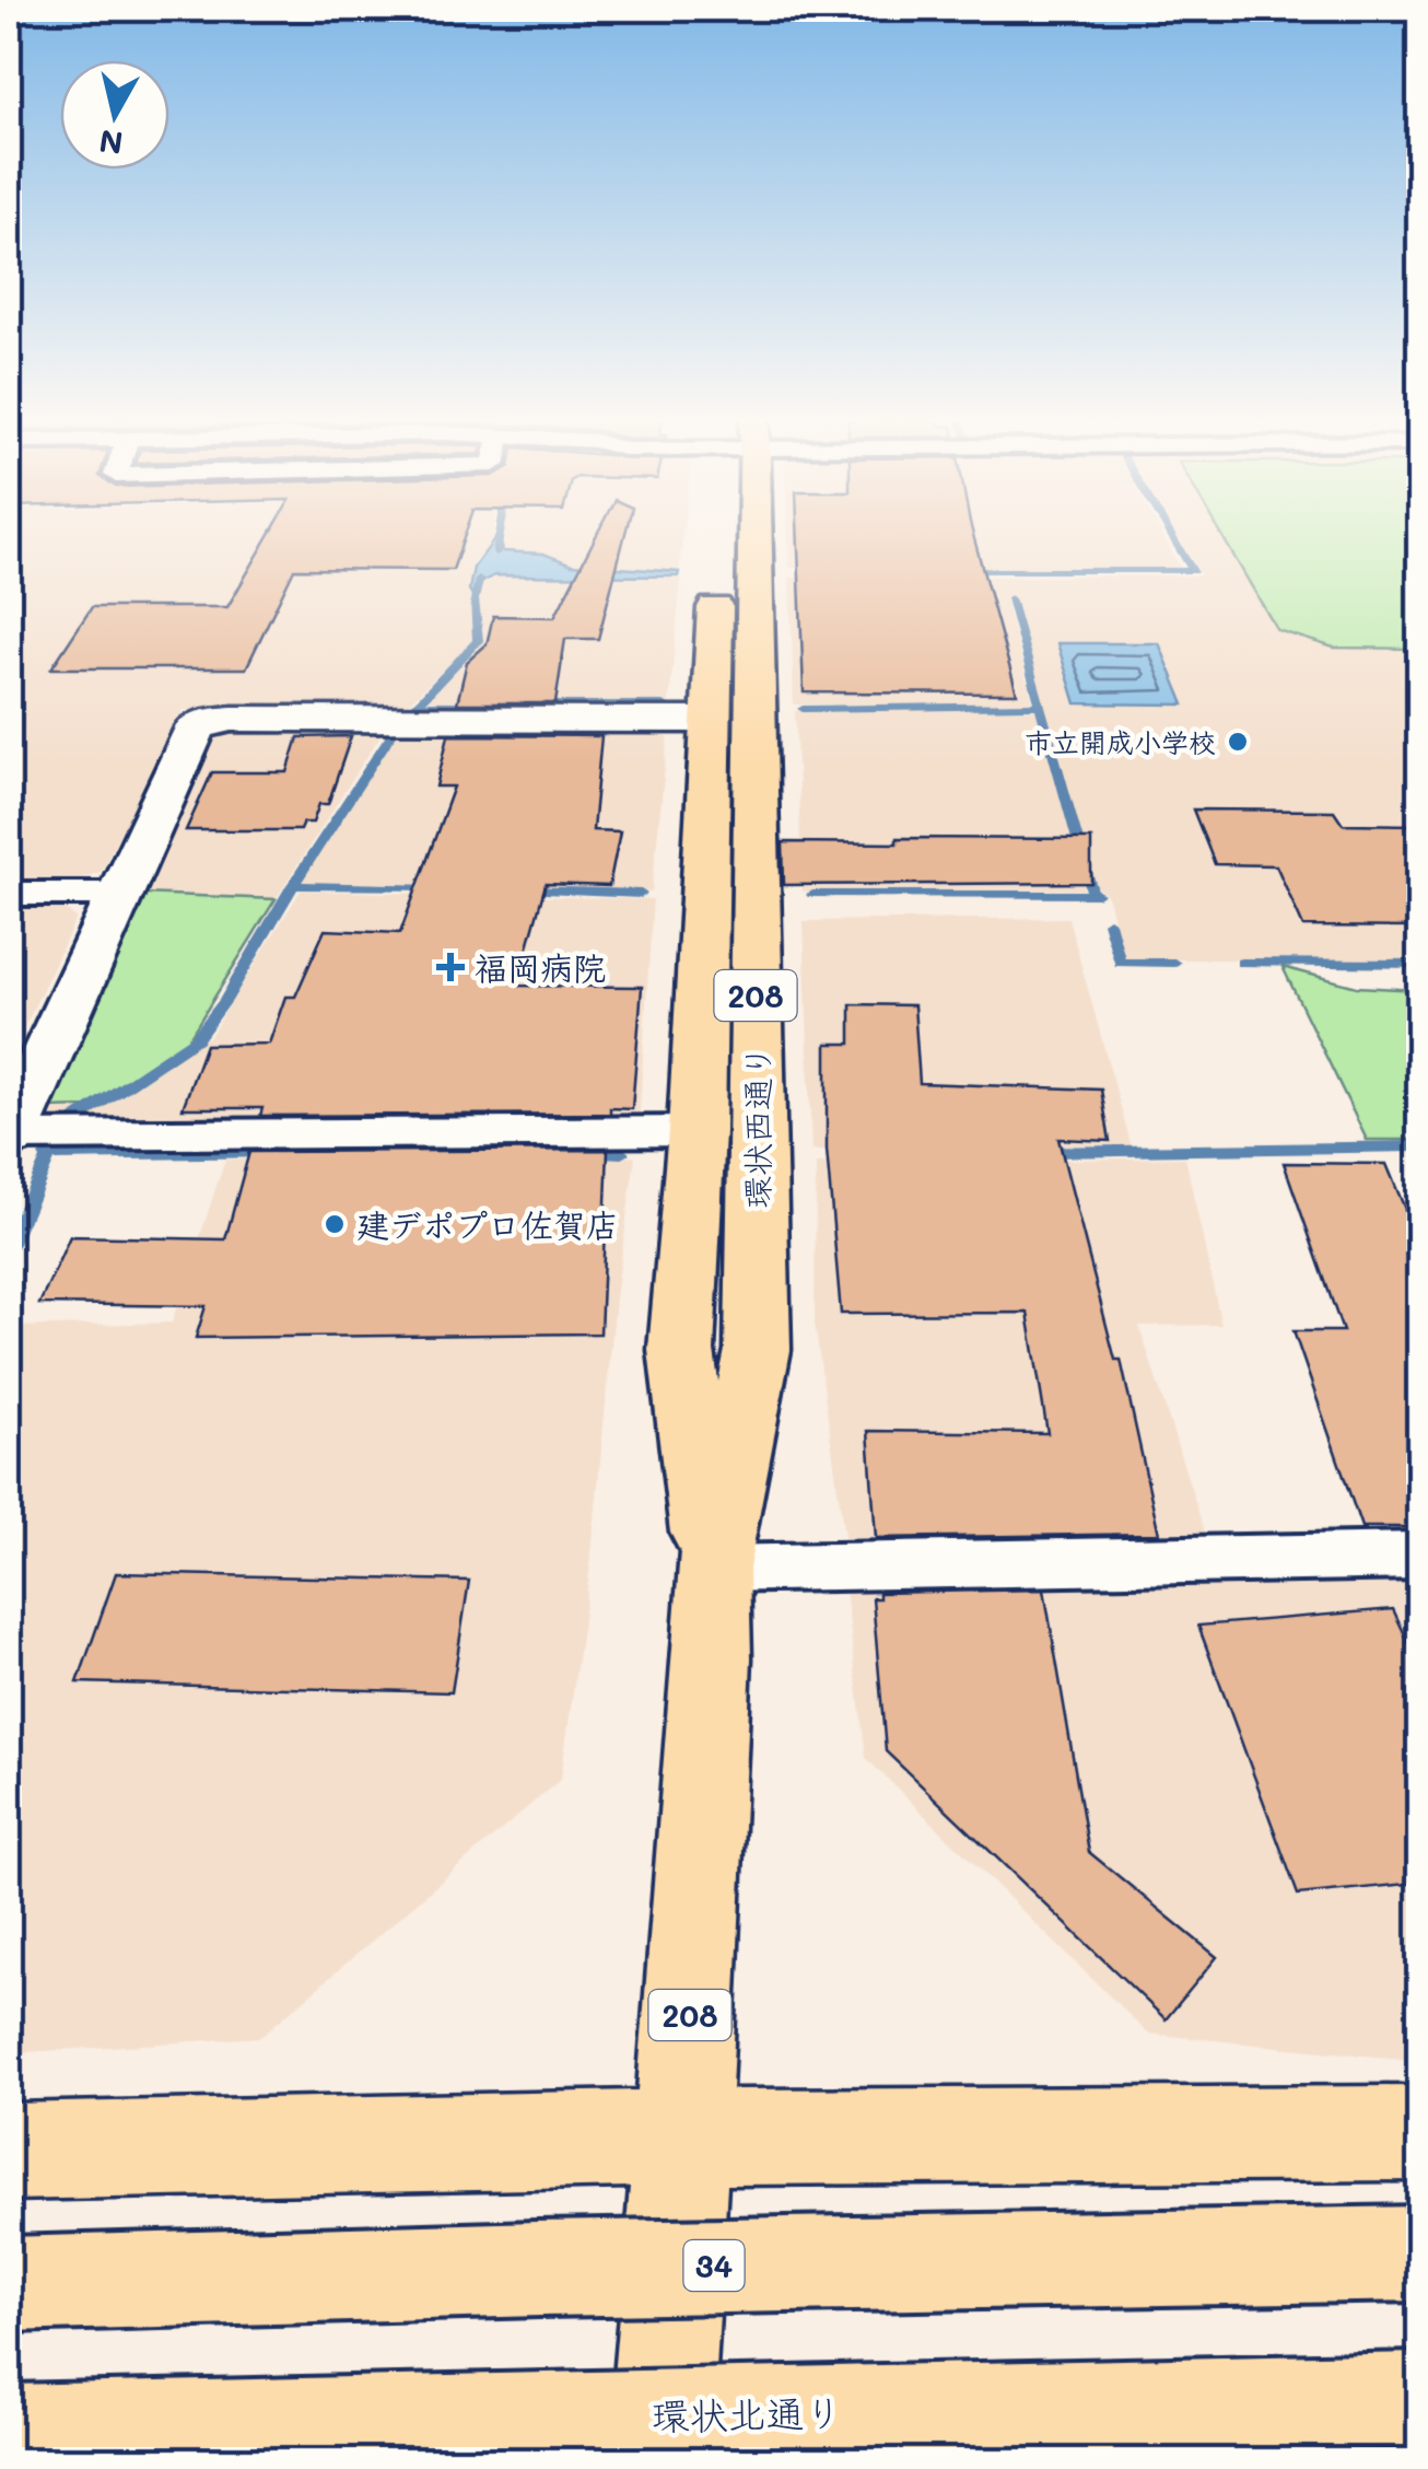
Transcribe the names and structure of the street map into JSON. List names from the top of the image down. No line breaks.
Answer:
{"streets":{"highway":["208","環状西通り","34","環状北通り"]},"places":{"other":["市立開成小学校","建デポプロ佐賀店"],"health":["福岡病院"]},"north":"bottom"}
